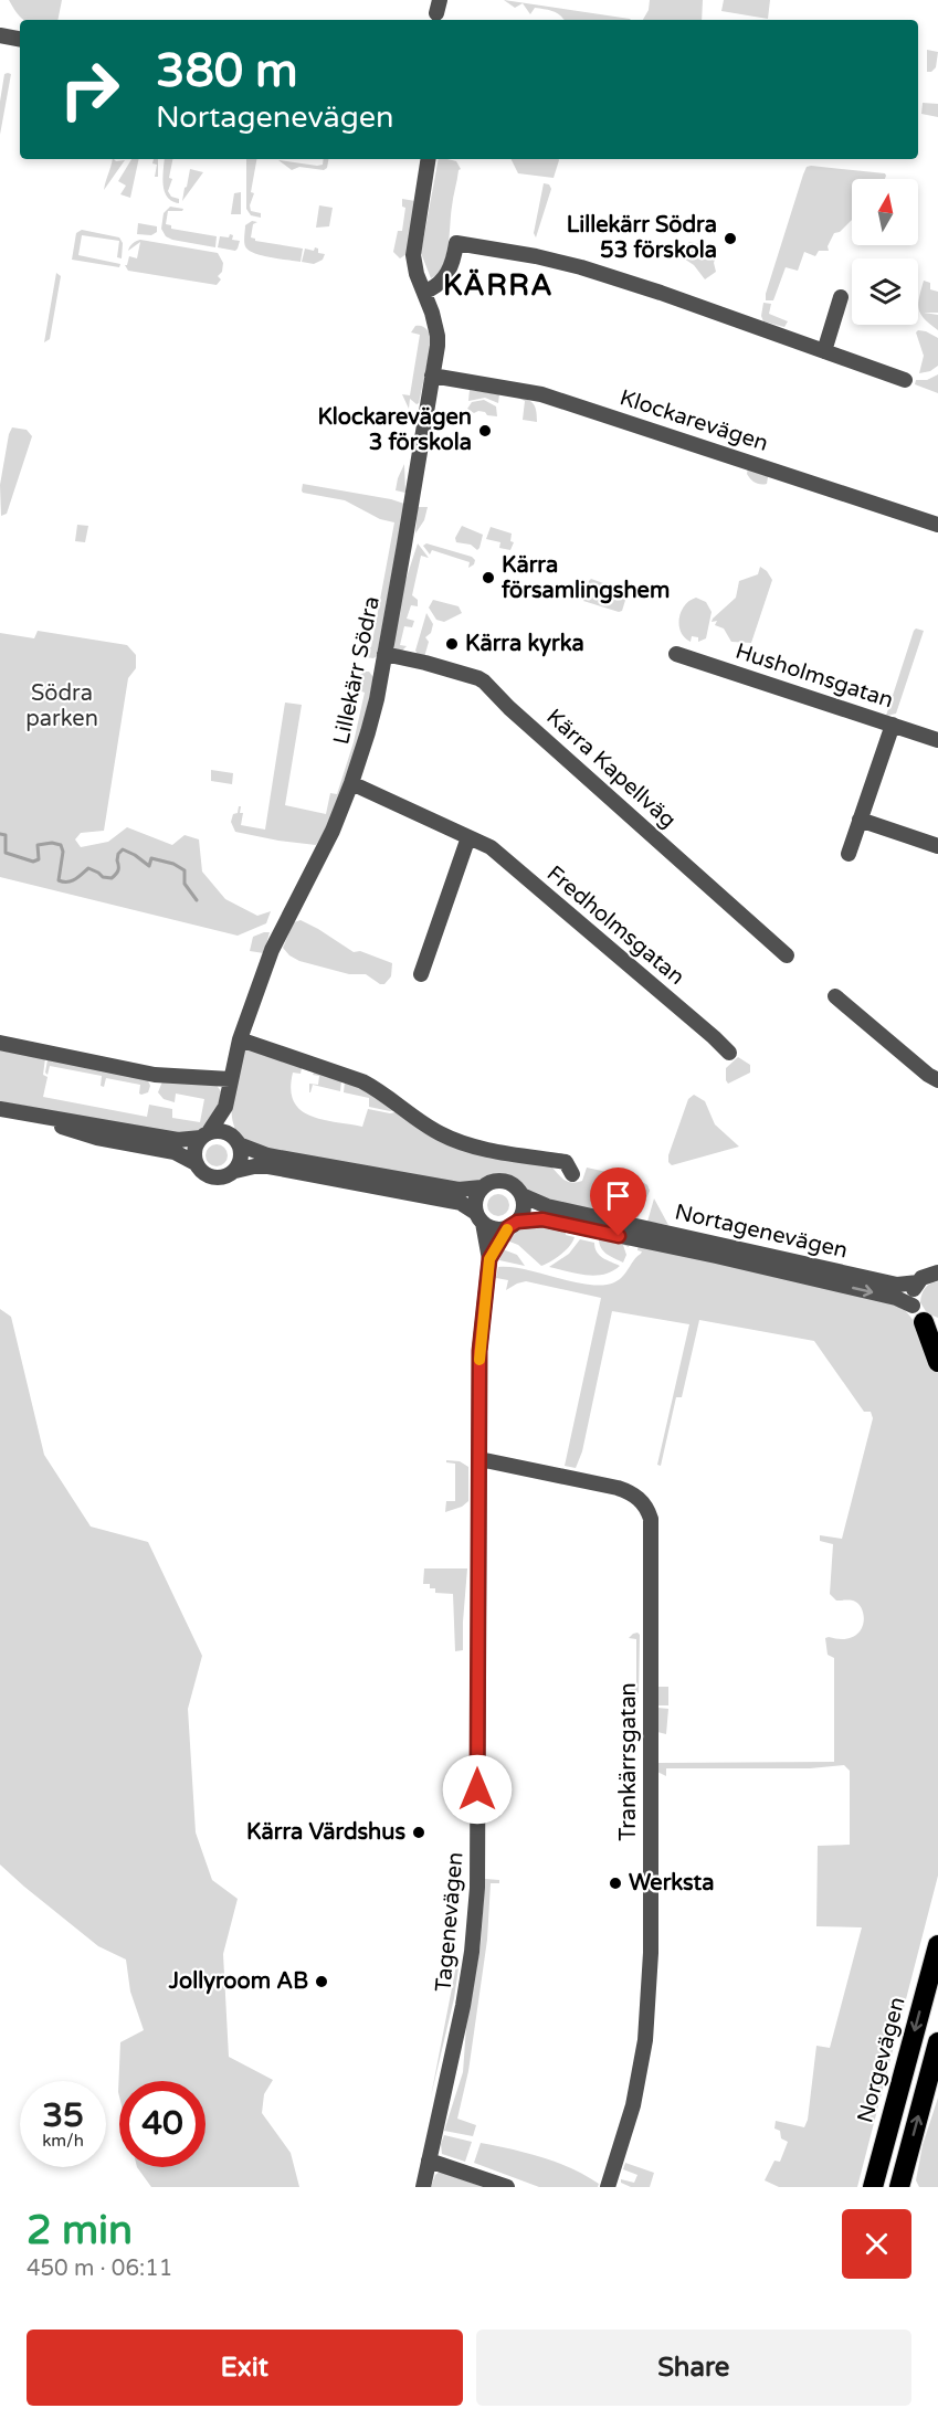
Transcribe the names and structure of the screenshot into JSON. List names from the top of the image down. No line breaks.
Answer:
{"streets":{"highway":["Norgevägen"],"street":["Klockarevägen","Lillekärr Södra","Husholmsgatan","Kärra Kapellväg","Fredholmsgatan","Nortagenevägen","Trankärrsgatan","Tagenevägen"]},"crossings":[["Klockarevägen","Lillekärr Södra"],["Lillekärr Södra","Kärra Kapellväg"],["Lillekärr Södra","Fredholmsgatan"],["Lillekärr Södra","Nortagenevägen"],["Nortagenevägen","Tagenevägen"],["Trankärrsgatan","Tagenevägen"]],"districts":["KÄRRA"],"parks":["Södra parken"],"places":["Lillekärr Södra 53 förskola","Klockarevägen 3 förskola","Kärra församlingshem","Kärra kyrka","Kärra Värdshus","Werksta","Jollyroom AB"],"north":"top","page":{"turn":["380 m","Nortagenevägen"],"speed":"35 km/h","limit":"40","heading":["2 min","450 m · 06:11"],"buttons":["Exit","Share"]}}
